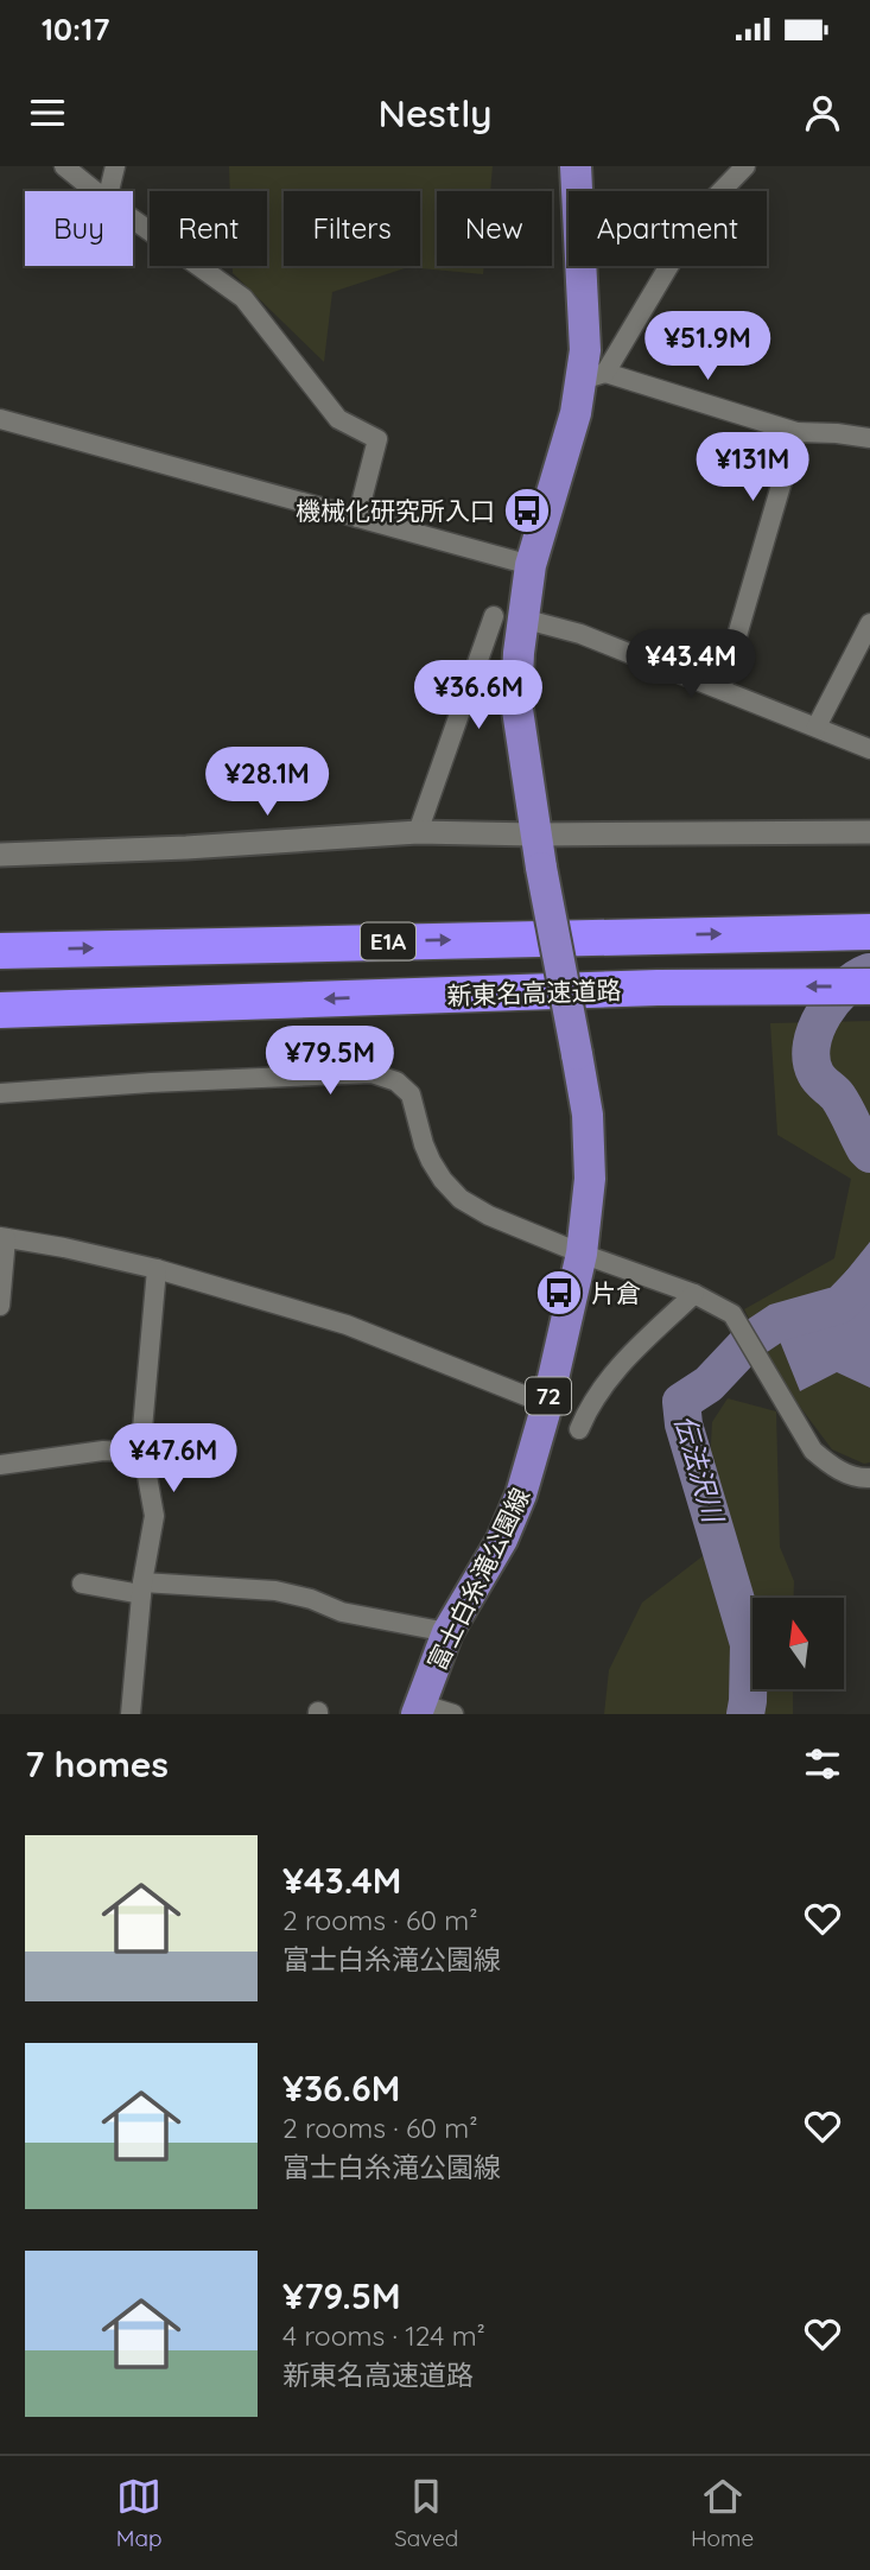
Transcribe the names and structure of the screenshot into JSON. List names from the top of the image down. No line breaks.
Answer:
{"streets":{"highway":["E1A","新東名高速道路"],"main road":["72","富士白糸滝公園線"]},"water":["伝法沢川"],"places":{"bus stop":["機械化研究所入口","片倉"]},"north":"top","page":{"status":"10:17","header":"Nestly","chip":["Buy","Rent","Filters","New","Apartment"],"price":["¥51.9M","¥131M","¥43.4M","¥36.6M","¥28.1M","¥79.5M","¥47.6M"],"heading":"7 homes","list":[{"name":"¥43.4M","note":"2 rooms · 60 m² · 富士白糸滝公園線"},{"name":"¥36.6M","note":"2 rooms · 60 m² · 富士白糸滝公園線"},{"name":"¥79.5M","note":"4 rooms · 124 m² · 新東名高速道路"}],"tabs":["Map","Saved","Home"]}}
